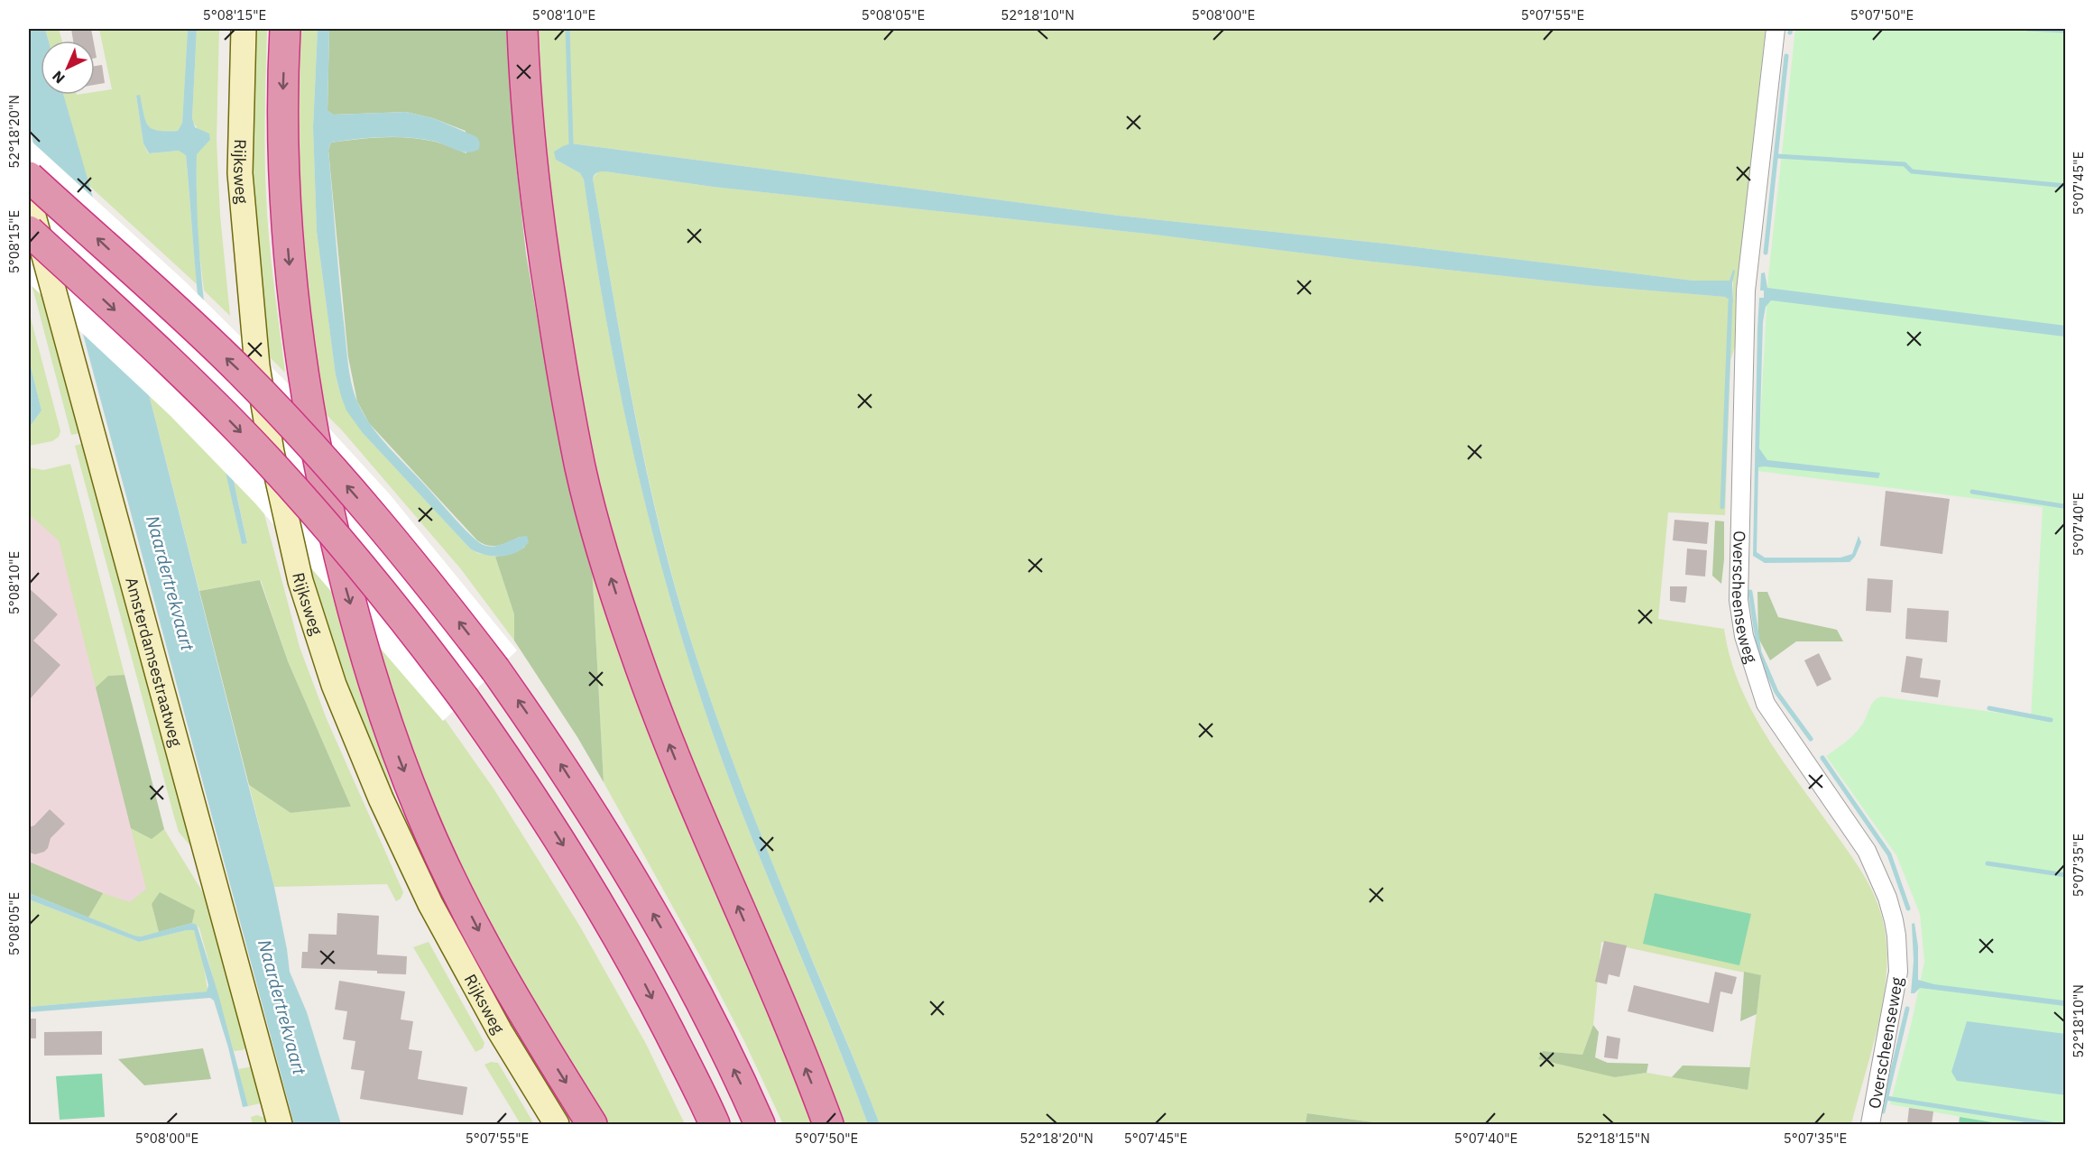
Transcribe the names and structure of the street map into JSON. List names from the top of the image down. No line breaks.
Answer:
{"streets":{"main road":["Rijksweg","Amsterdamsestraatweg"],"street":["Overscheenseweg"]},"water":["Naardertrekvaart"],"north":"bottom left","coordinates":["5°08'15\"E","5°08'10\"E","5°08'05\"E","52°18'10\"N","5°08'00\"E","5°07'55\"E","5°07'50\"E","52°18'20\"N","5°07'45\"E","5°07'40\"E","5°07'35\"E","52°18'15\"N"]}
